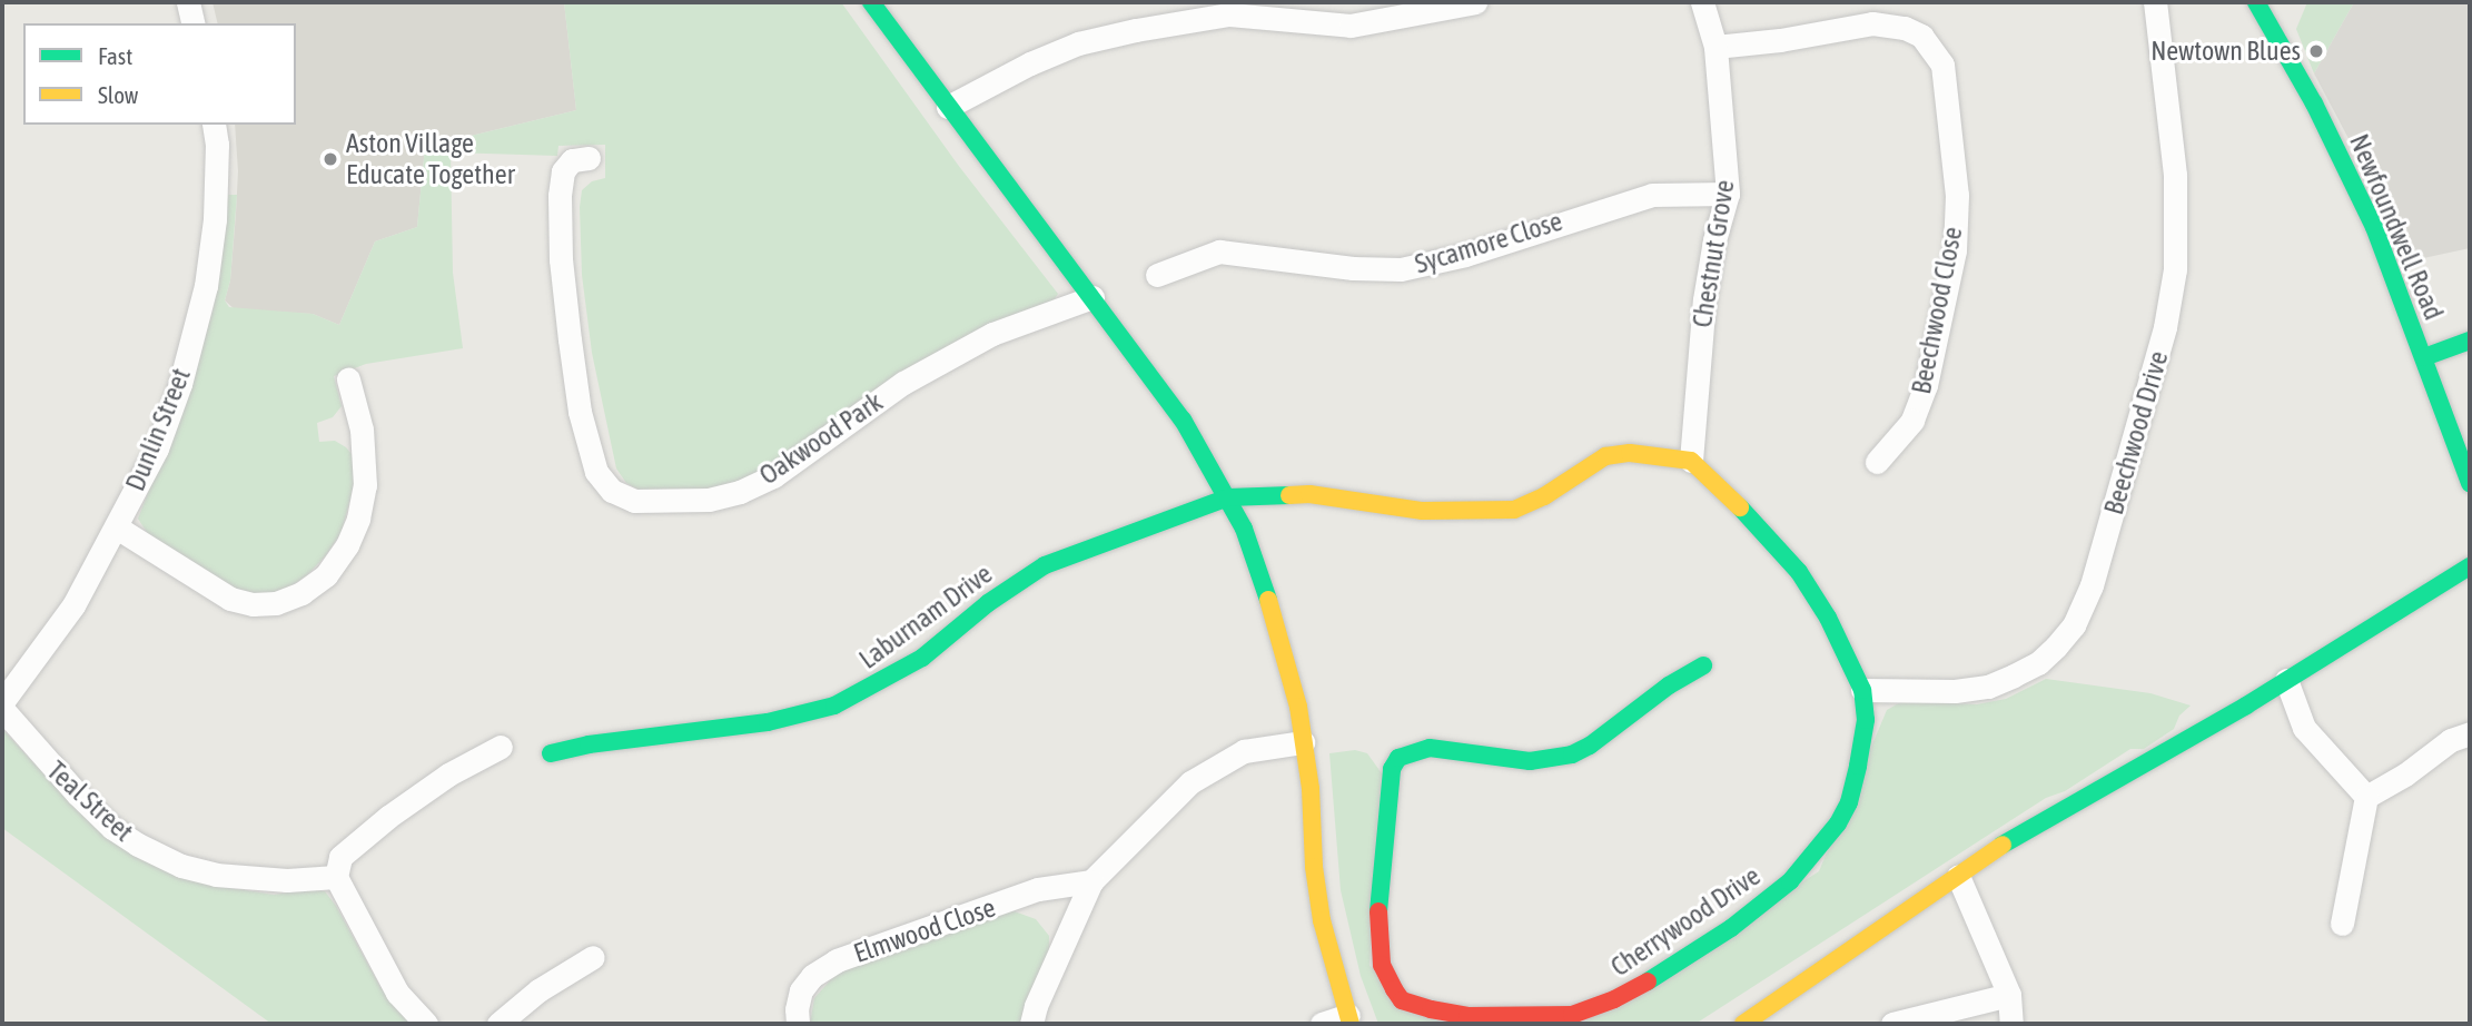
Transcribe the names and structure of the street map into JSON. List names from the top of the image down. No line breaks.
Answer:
{"streets":{"street":["Newfoundwell Road","Sycamore Close","Chestnut Grove","Beechwood Close","Dunlin Street","Beechwood Drive","Oakwood Park","Laburnam Drive","Teal Street","Cherrywood Drive","Elmwood Close"]},"crossings":[["Sycamore Close","Chestnut Grove"],["Chestnut Grove","Beechwood Close"],["Chestnut Grove","Cherrywood Drive"],["Beechwood Drive","Cherrywood Drive"]],"places":["Newtown Blues","Aston Village Educate Together"],"legend":["Fast","Slow"]}
